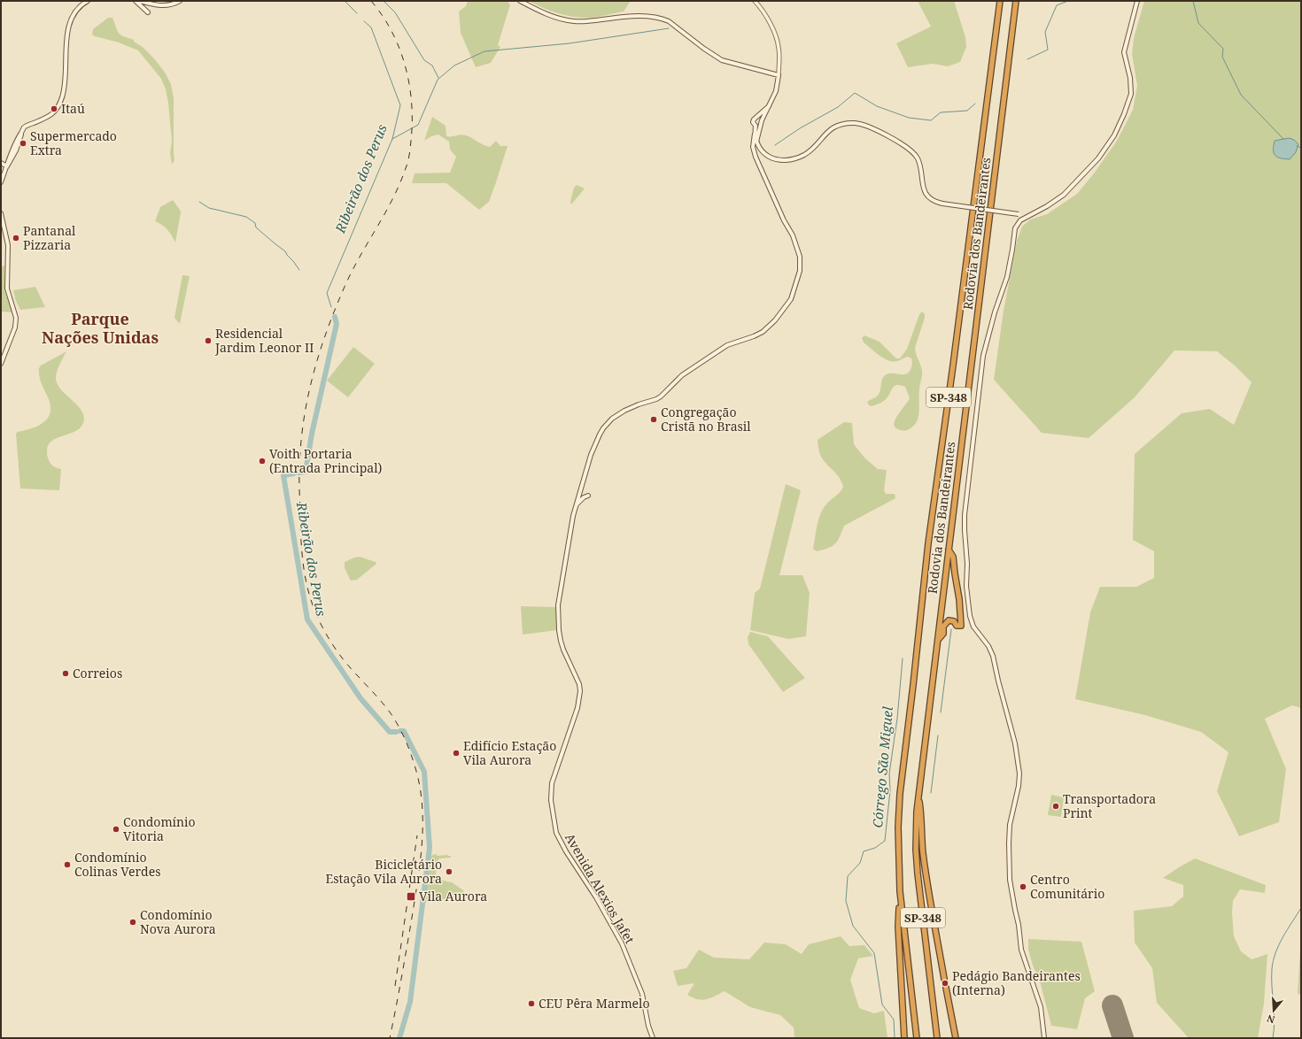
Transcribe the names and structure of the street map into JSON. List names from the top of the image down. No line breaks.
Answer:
{"streets":{"highway":["Rodovia dos Bandeirantes","SP-348"],"main road":["Avenida Alexios Jafet"]},"districts":["Parque Nações Unidas"],"water":["Ribeirão dos Perus","Córrego São Miguel"],"places":{"other":["Itaú","Supermercado Extra","Pantanal Pizzaria","Residencial Jardim Leonor II","Congregação Cristã no Brasil","Voith Portaria (Entrada Principal)","Correios","Edifício Estação Vila Aurora","Transportadora Print","Condomínio Vitoria","Condomínio Colinas Verdes","Bicicletário Estação Vila Aurora","Centro Comunitário","Condomínio Nova Aurora","Pedágio Bandeirantes (Interna)","CEU Pêra Marmelo"],"transit":["Vila Aurora"]},"north":"bottom"}
